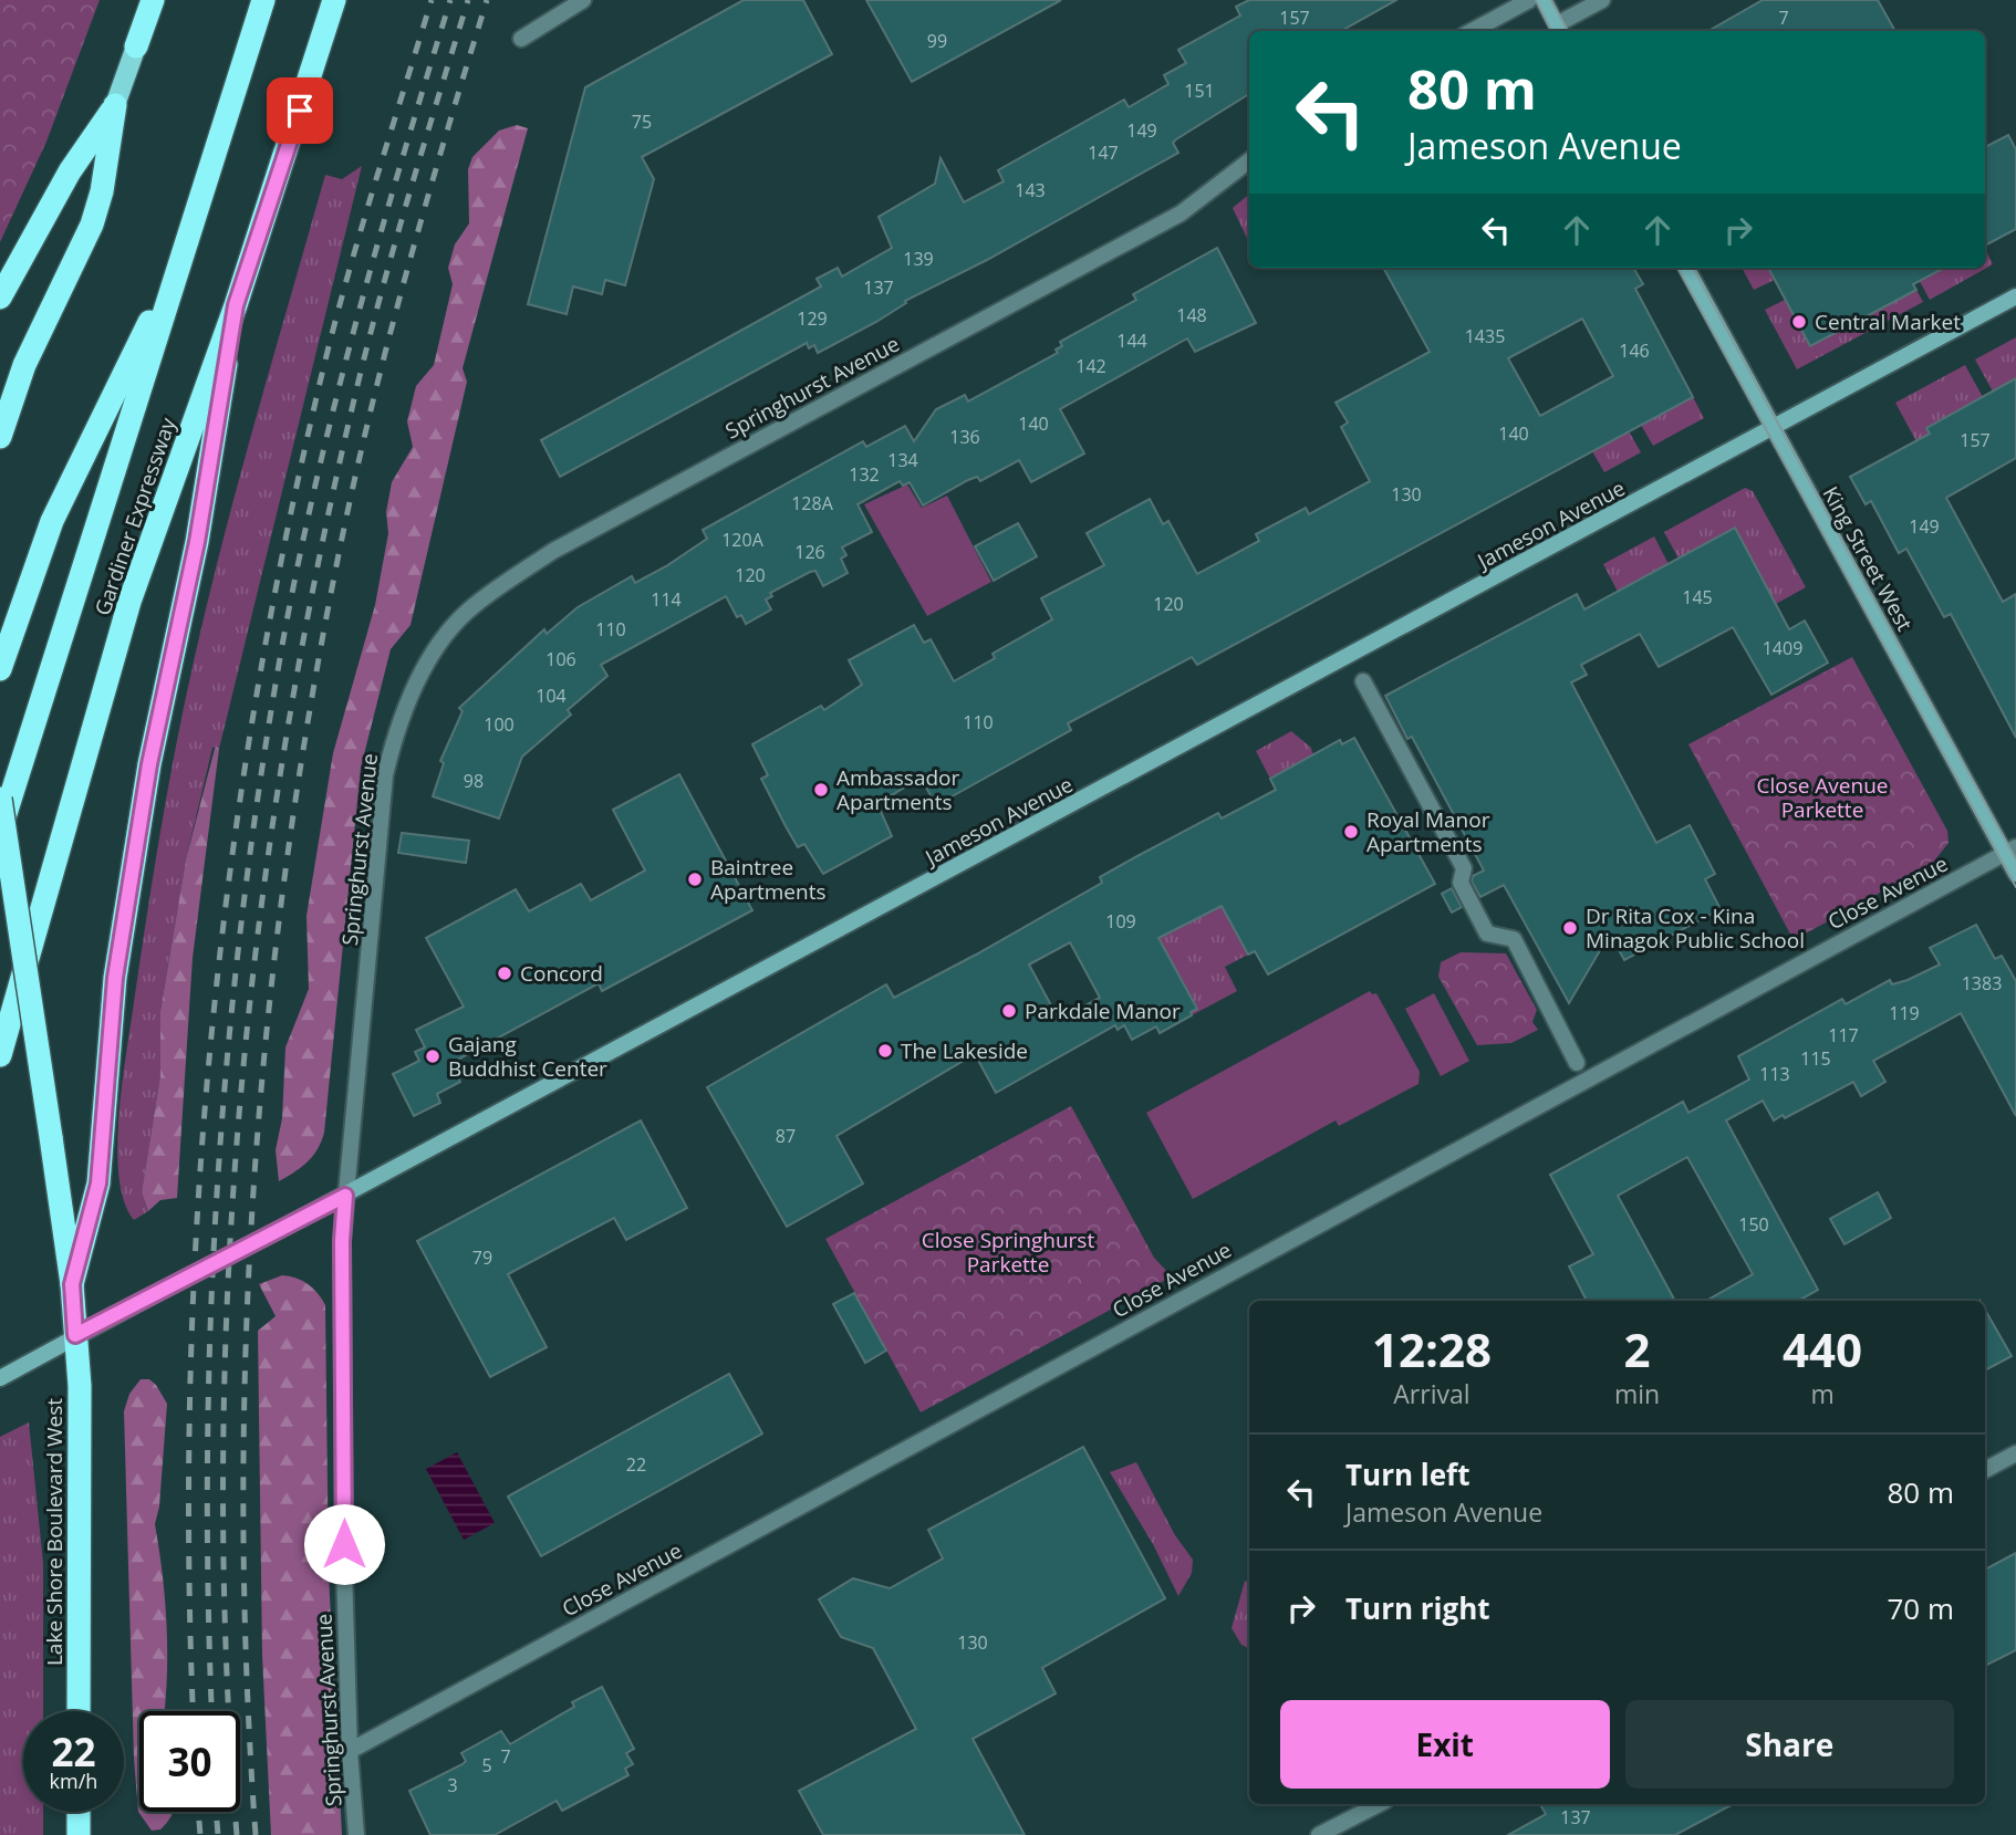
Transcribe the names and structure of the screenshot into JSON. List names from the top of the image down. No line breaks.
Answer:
{"streets":{"highway":["Gardiner Expressway","Lake Shore Boulevard West"],"street":["Springhurst Avenue","Jameson Avenue","King Street West","Close Avenue"]},"crossings":[["Springhurst Avenue","Jameson Avenue"],["Springhurst Avenue","Close Avenue"],["Jameson Avenue","King Street West"],["Jameson Avenue","Lake Shore Boulevard West"],["King Street West","Close Avenue"]],"parks":["Close Avenue Parkette","Close Springhurst Parkette"],"places":["Central Market","Ambassador Apartments","Royal Manor Apartments","Baintree Apartments","Dr Rita Cox - Kina Minagok Public School","Concord","Parkdale Manor","The Lakeside","Gajang Buddhist Center"],"house_numbers":["157","7","99","151","75","149","147","143","139","137","148","129","1435","144","146","142","140","140","136","157","134","132","130","128A","149","120A","126","120","145","114","120","110","1409","106","104","110","100","98","109","1383","119","117","115","113","87","150","79","22","130","7","5","3","137"],"page":{"turn":["80 m","Jameson Avenue"],"eta":["12:28","Arrival","2","min","440","m"],"list":[{"name":"Turn left","note":"Jameson Avenue","value":"80 m"},{"name":"Turn right","value":"70 m"}],"buttons":["Exit","Share"],"speed":"22 km/h","limit":"30"}}
